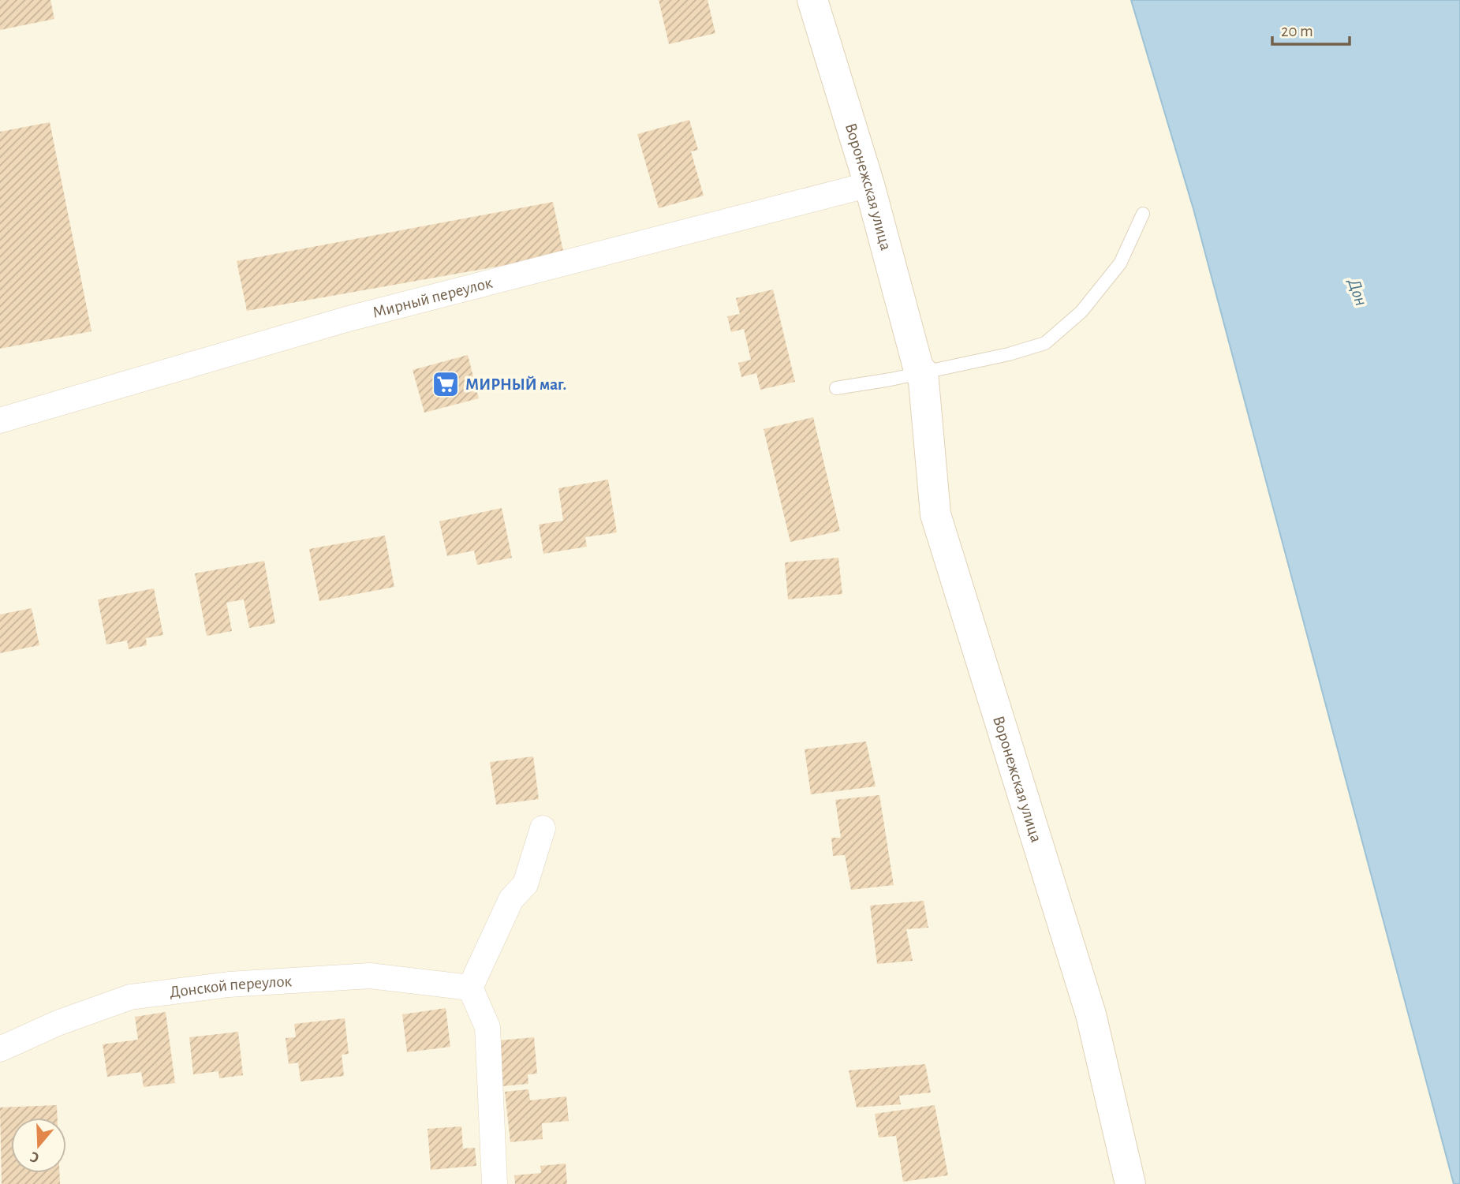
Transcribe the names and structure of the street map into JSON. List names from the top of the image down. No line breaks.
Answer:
{"streets":{"street":["Воронежская улица","Мирный переулок","Донской переулок"]},"crossings":[["Воронежская улица","Мирный переулок"]],"water":["Дон"],"places":{"supermarket":["МИРНЫЙ маг."]},"scale_bar":"20 m","north":"bottom"}
